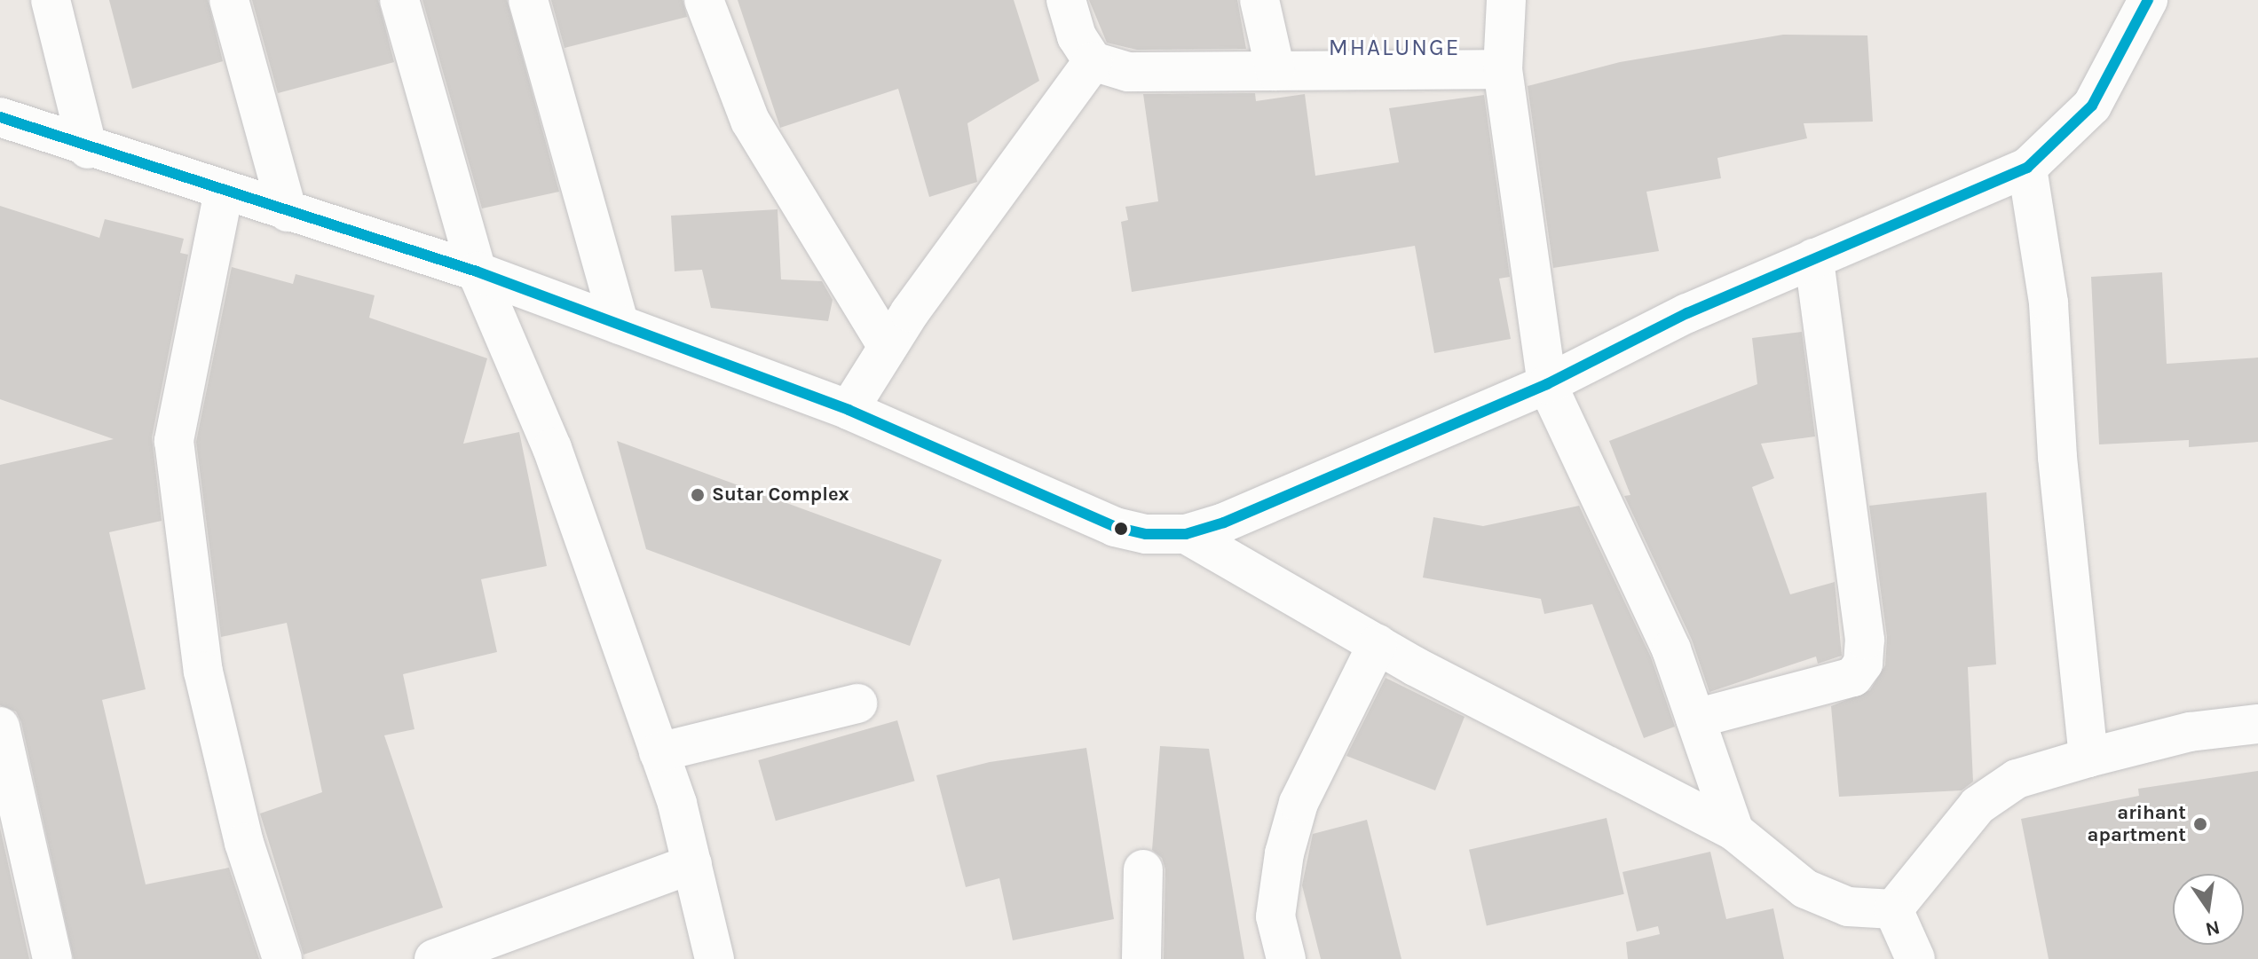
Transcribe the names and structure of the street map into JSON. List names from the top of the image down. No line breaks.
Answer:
{"districts":["MHALUNGE"],"places":["Sutar Complex","arihant apartment"],"north":"bottom"}
